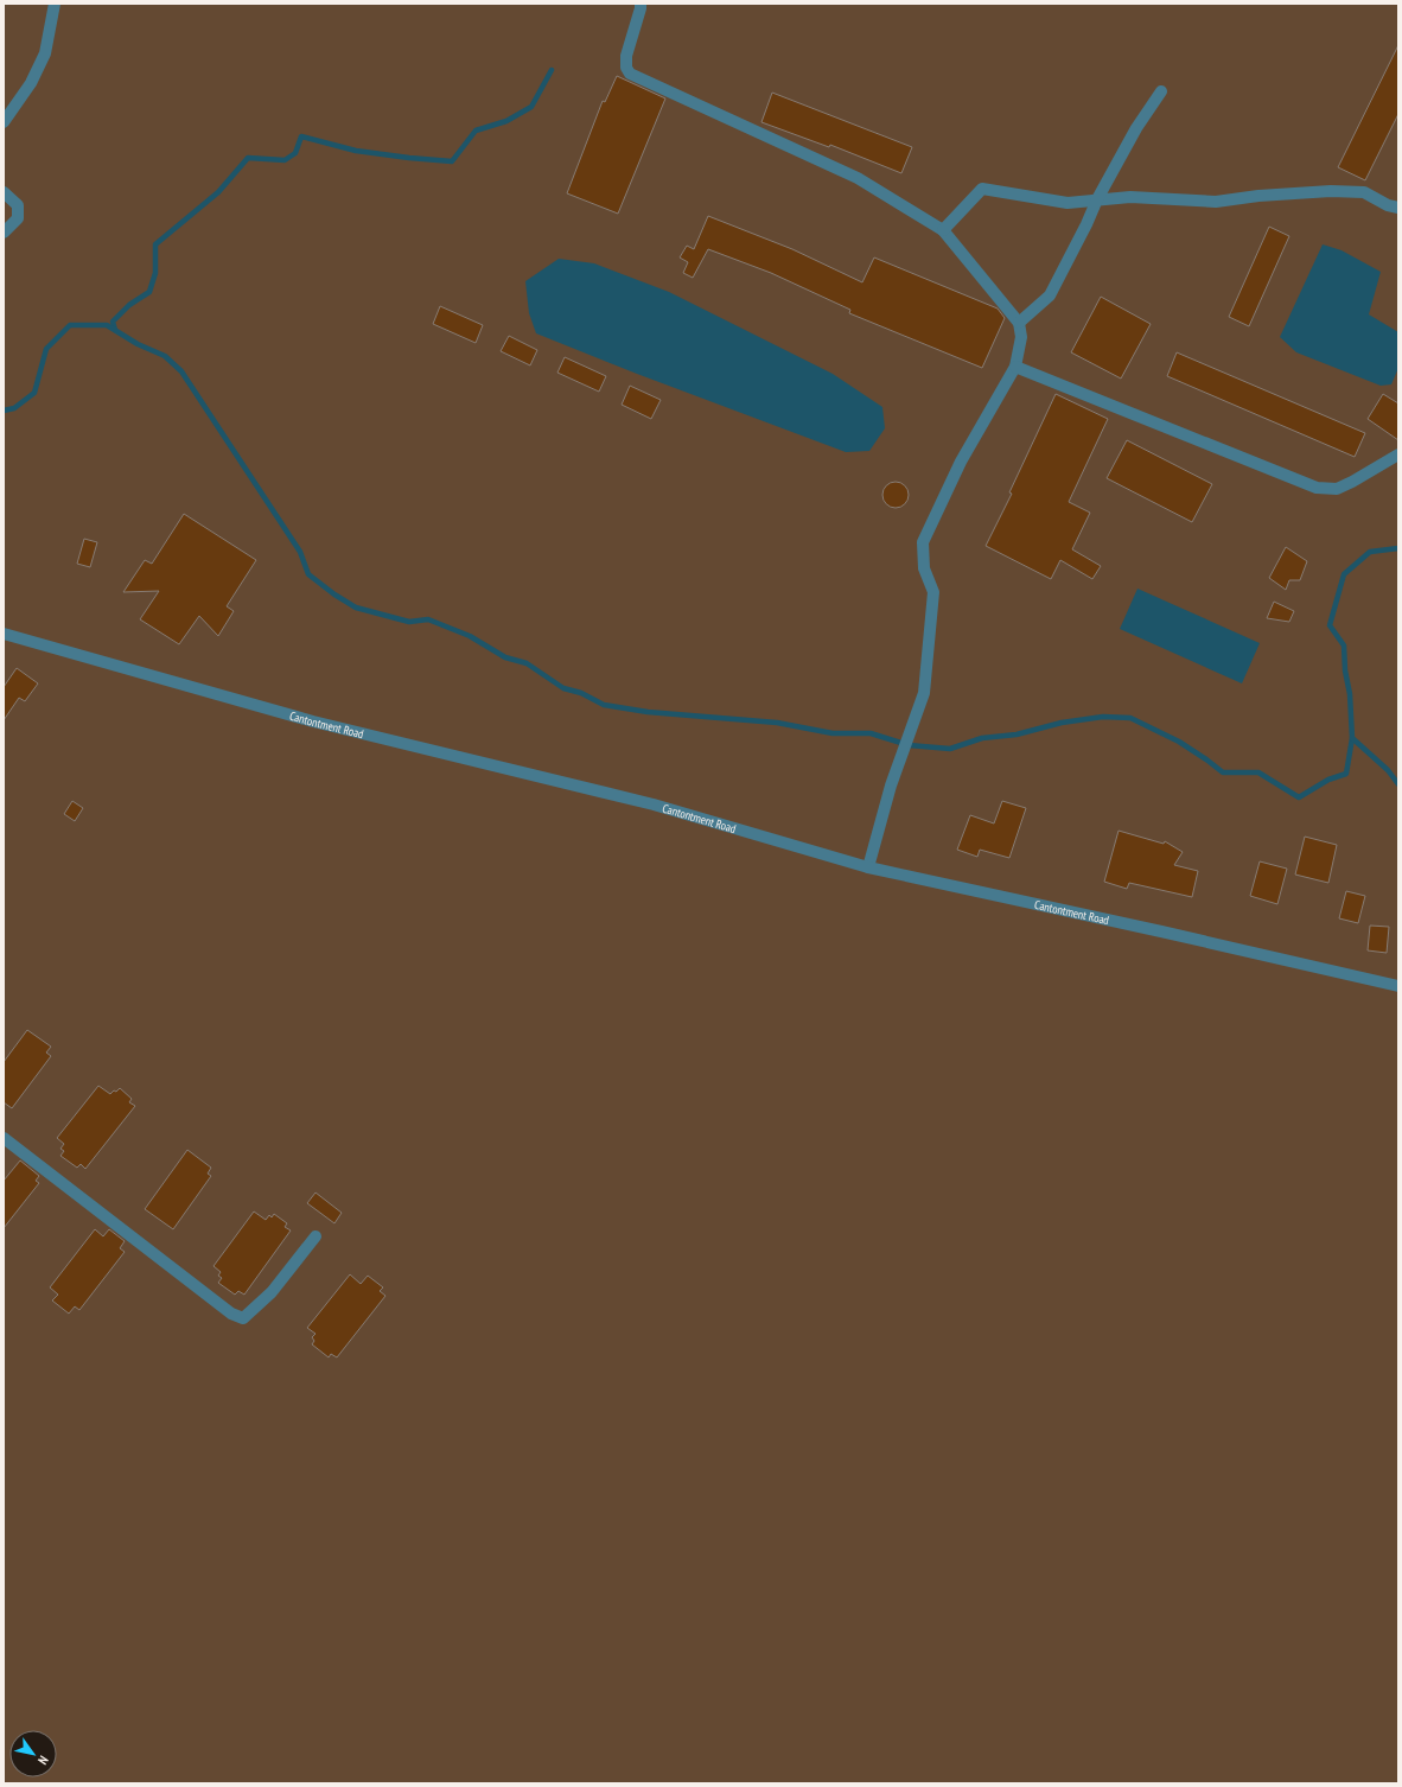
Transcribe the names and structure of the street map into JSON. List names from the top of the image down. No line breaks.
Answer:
{"streets":{"street":["Cantontment Road"]},"north":"bottom right"}
